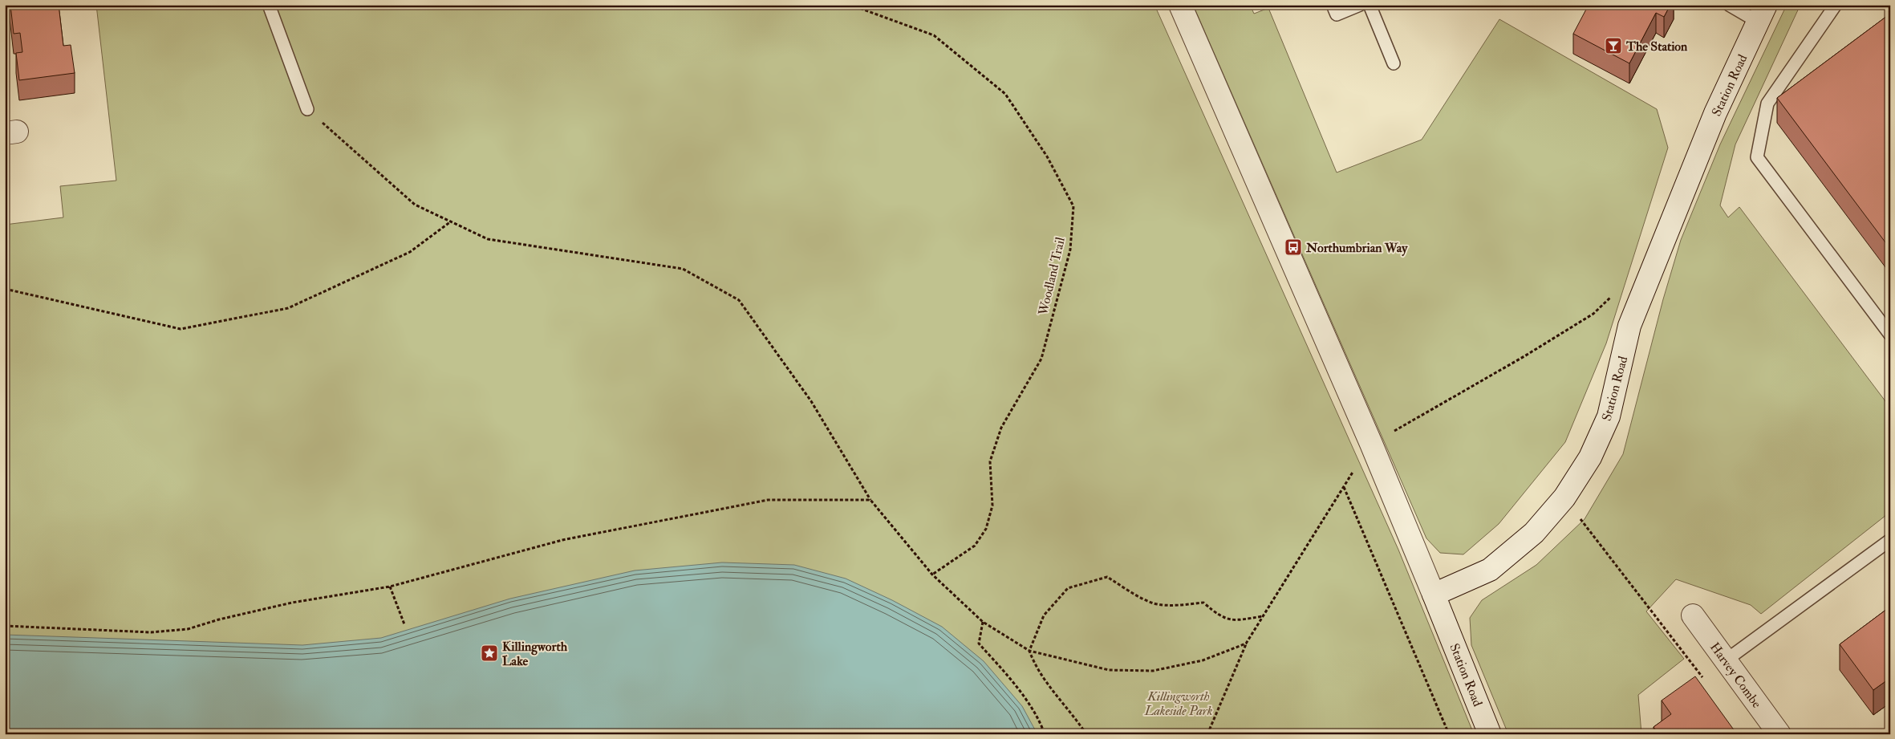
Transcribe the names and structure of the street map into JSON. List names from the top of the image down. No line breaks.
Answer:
{"streets":{"main road":["Station Road","Harvey Combe"],"path":["Woodland Trail"]},"parks":["Killingworth Lakeside Park"],"places":{"bar":["The Station"],"bus stop":["Northumbrian Way"],"place":["Killingworth Lake"]}}
